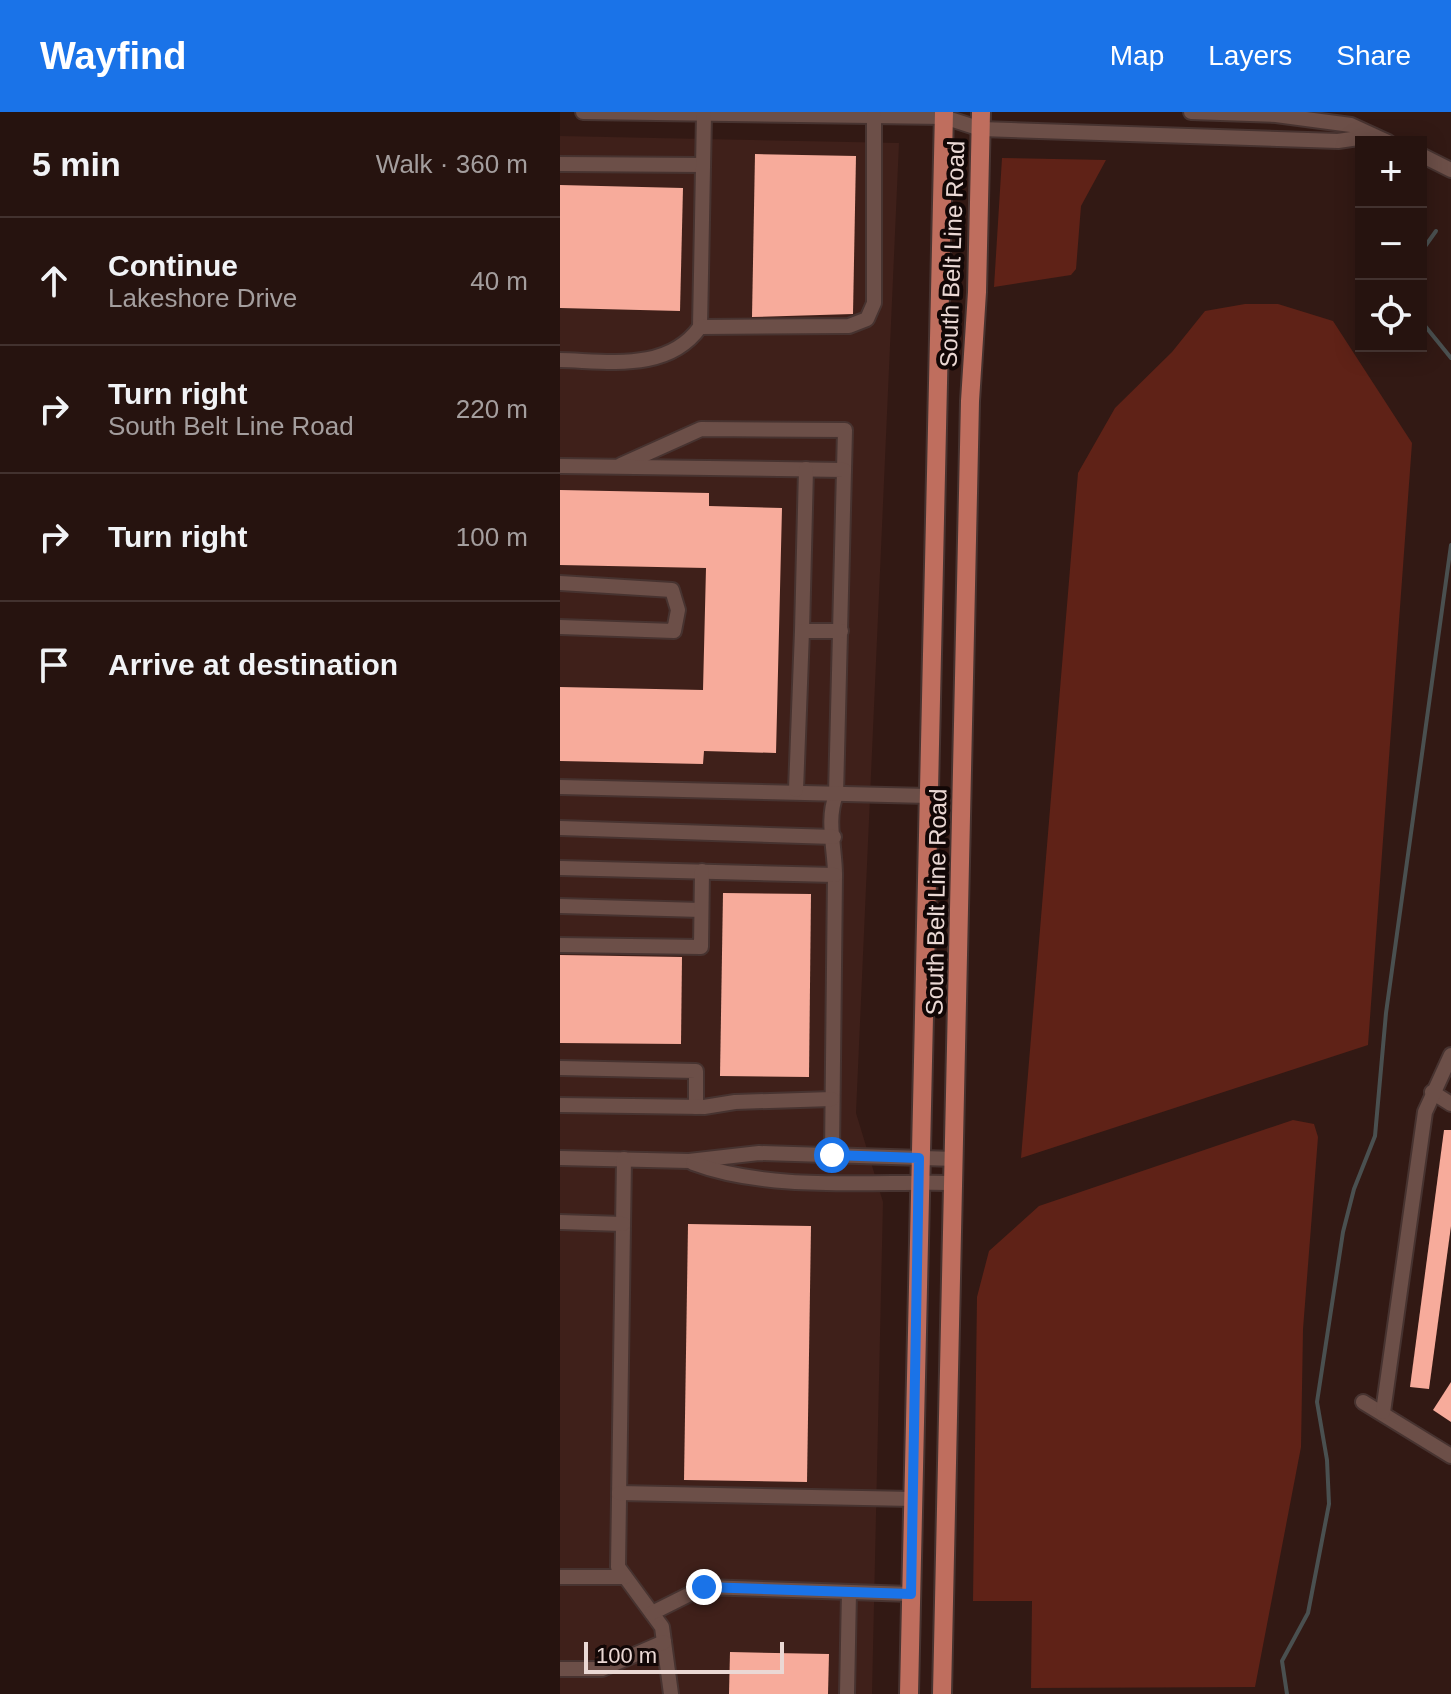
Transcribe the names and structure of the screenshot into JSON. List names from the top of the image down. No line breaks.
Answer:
{"streets":{"main road":["South Belt Line Road"]},"scale_bar":"100 m","page":{"header":"Wayfind","nav":["Map","Layers","Share"],"heading":["5 min","Walk · 360 m"],"map_buttons":["+","−"],"list":[["Continue","Lakeshore Drive","40 m"],["Turn right","South Belt Line Road","220 m"],["Turn right","100 m"],"Arrive at destination"],"scale":"100 m"}}
